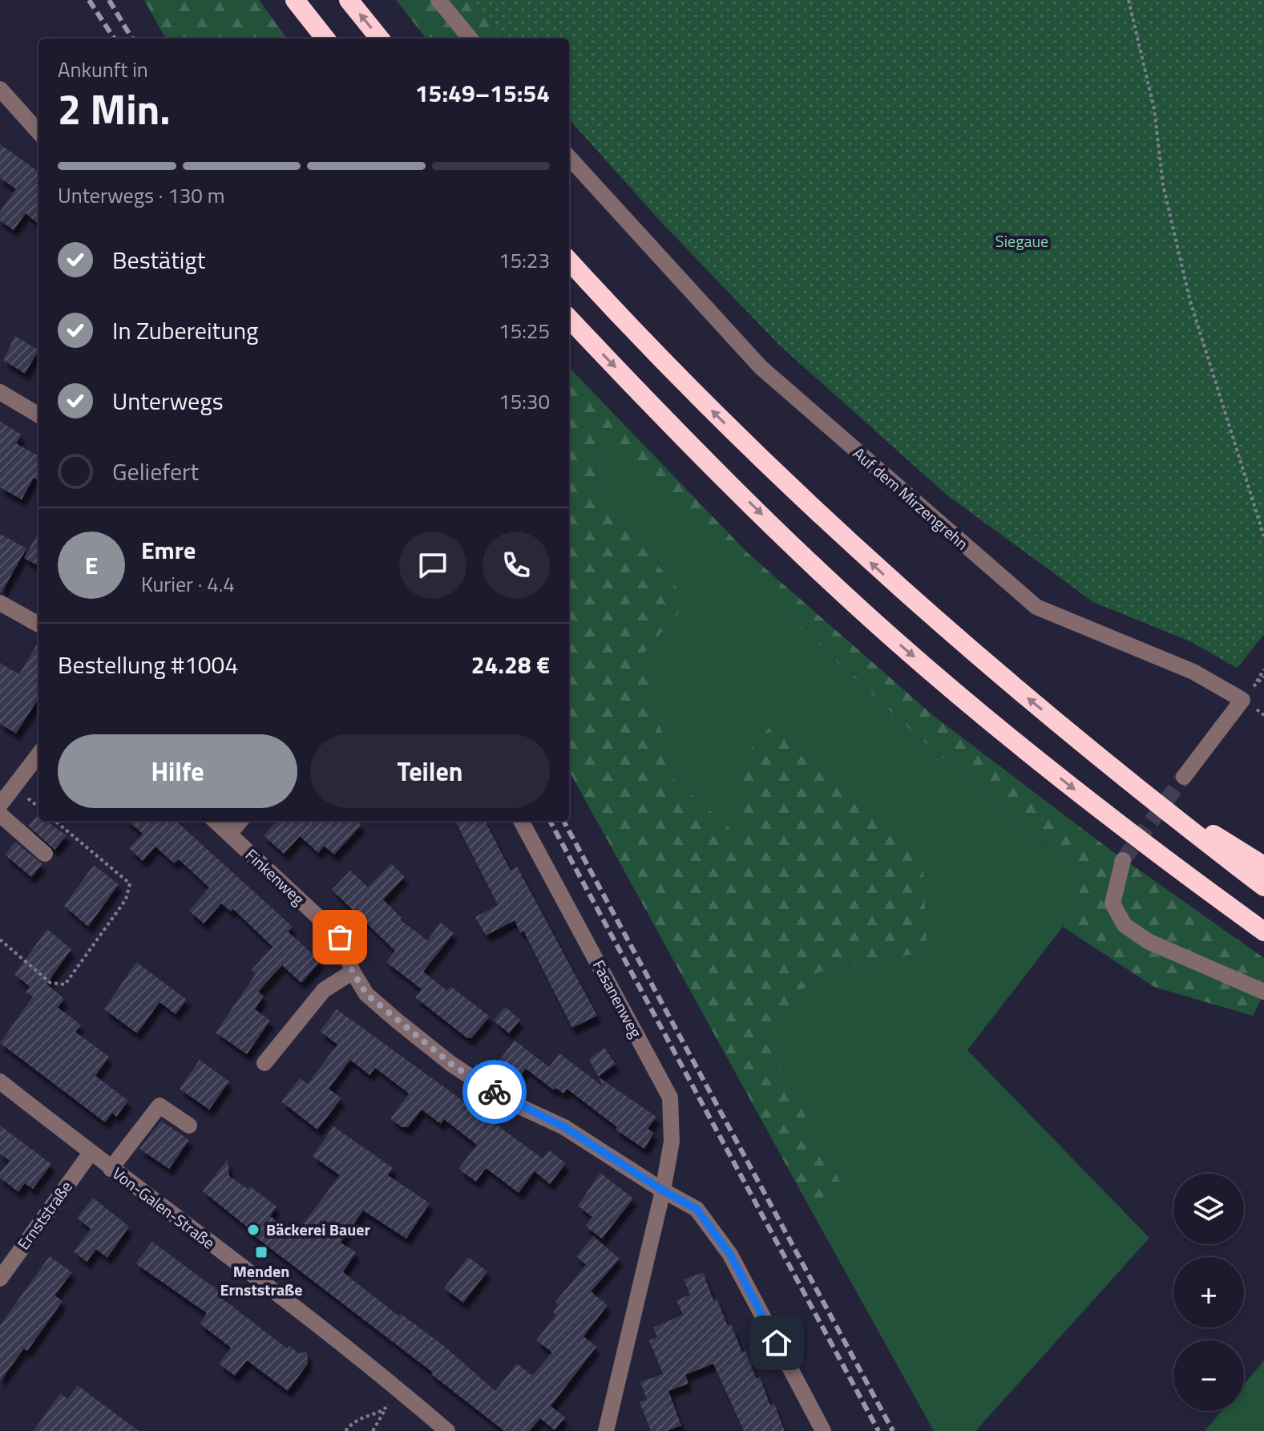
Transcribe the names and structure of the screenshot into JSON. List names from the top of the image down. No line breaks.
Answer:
{"streets":{"street":["Auf dem Mirzengrehn","Finkenweg","Fasanenweg","Von-Galen-Straße","Ernststraße"]},"crossings":[["Finkenweg","Fasanenweg"],["Von-Galen-Straße","Ernststraße"]],"parks":["Siegaue"],"places":{"other":["Bäckerei Bauer"],"transit":["Menden Ernststraße"]},"page":{"heading":["2 Min.","Ankunft in","15:49–15:54"],"panel":["Emre","Kurier · 4.4","Bestellung #1004","24.28 €"],"bar":"Unterwegs · 130 m","list":[["Bestätigt","15:23"],["In Zubereitung","15:25"],["Unterwegs","15:30"],"Geliefert"],"round":"E","buttons":["Hilfe","Teilen"],"map_buttons":["+","−"]}}
